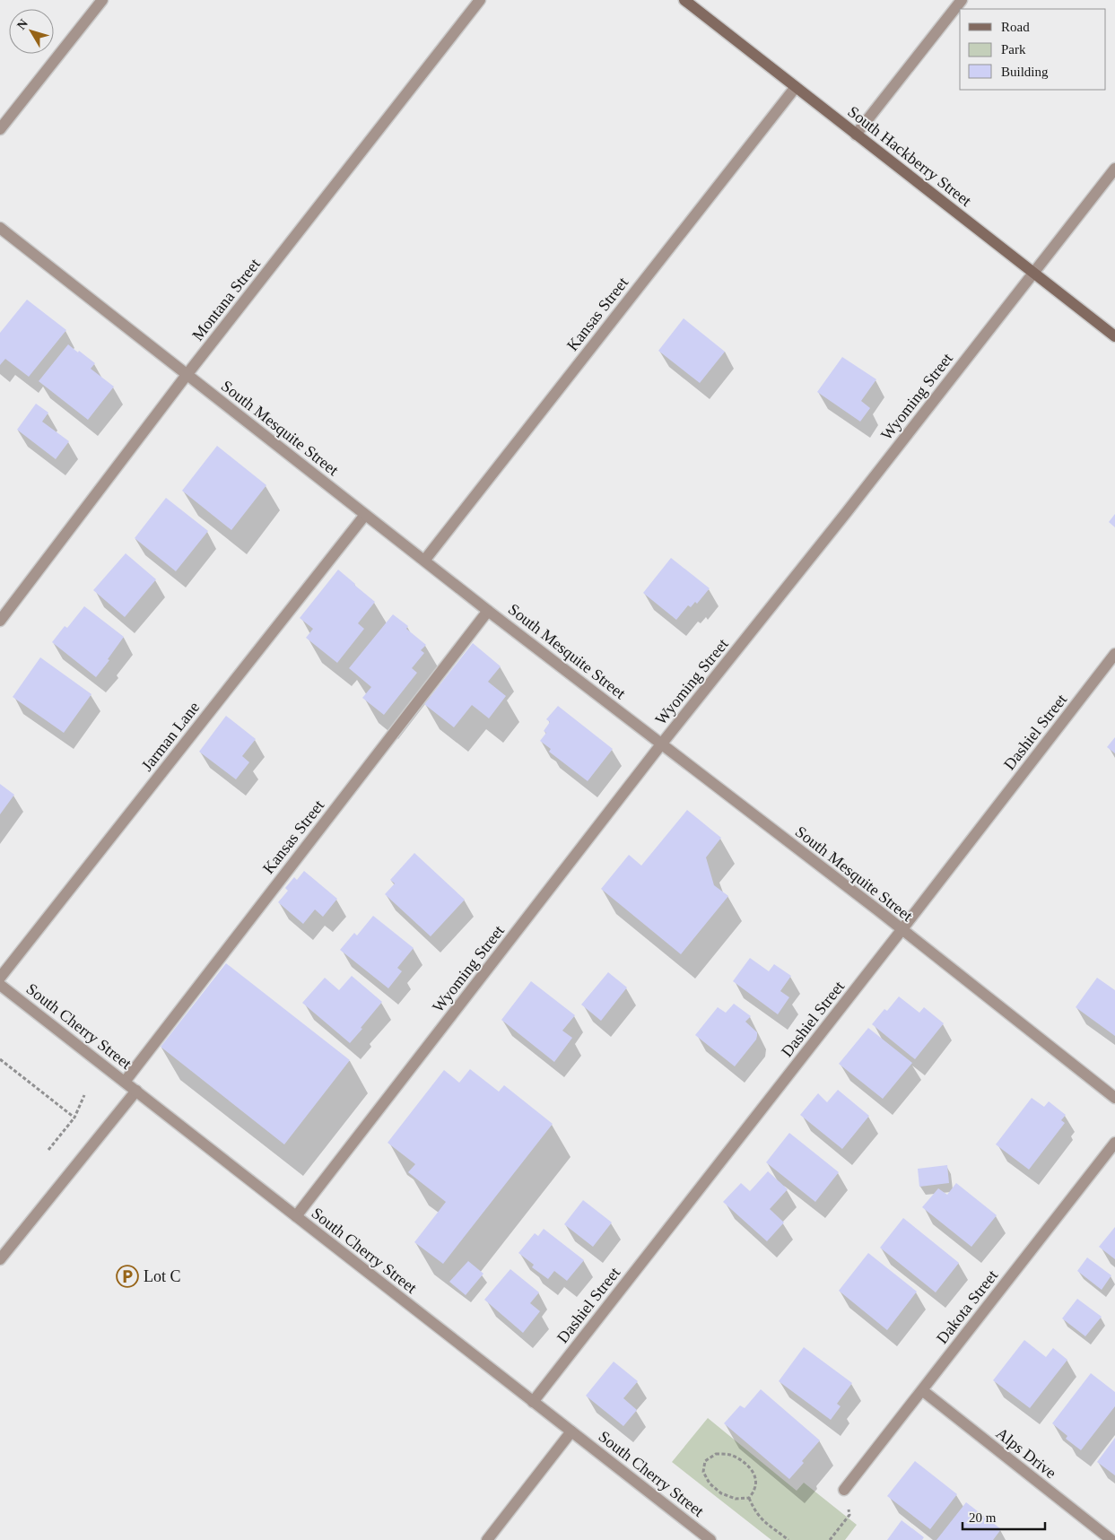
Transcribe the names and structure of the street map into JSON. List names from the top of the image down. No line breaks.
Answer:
{"streets":{"main road":["South Hackberry Street"],"street":["Montana Street","Kansas Street","Wyoming Street","South Mesquite Street","Dashiel Street","Jarman Lane","South Cherry Street","Dakota Street","Alps Drive"]},"crossings":[["South Hackberry Street","Kansas Street"],["South Hackberry Street","Wyoming Street"],["Montana Street","South Mesquite Street"],["Kansas Street","South Mesquite Street"],["Kansas Street","South Cherry Street"],["Wyoming Street","South Mesquite Street"],["Wyoming Street","South Cherry Street"],["South Mesquite Street","Dashiel Street"],["South Mesquite Street","Jarman Lane"],["Dashiel Street","South Cherry Street"],["Dakota Street","Alps Drive"]],"places":{"parking":["Lot C"]},"legend":["Road","Park","Building"],"scale_bar":"20 m","north":"top left"}
